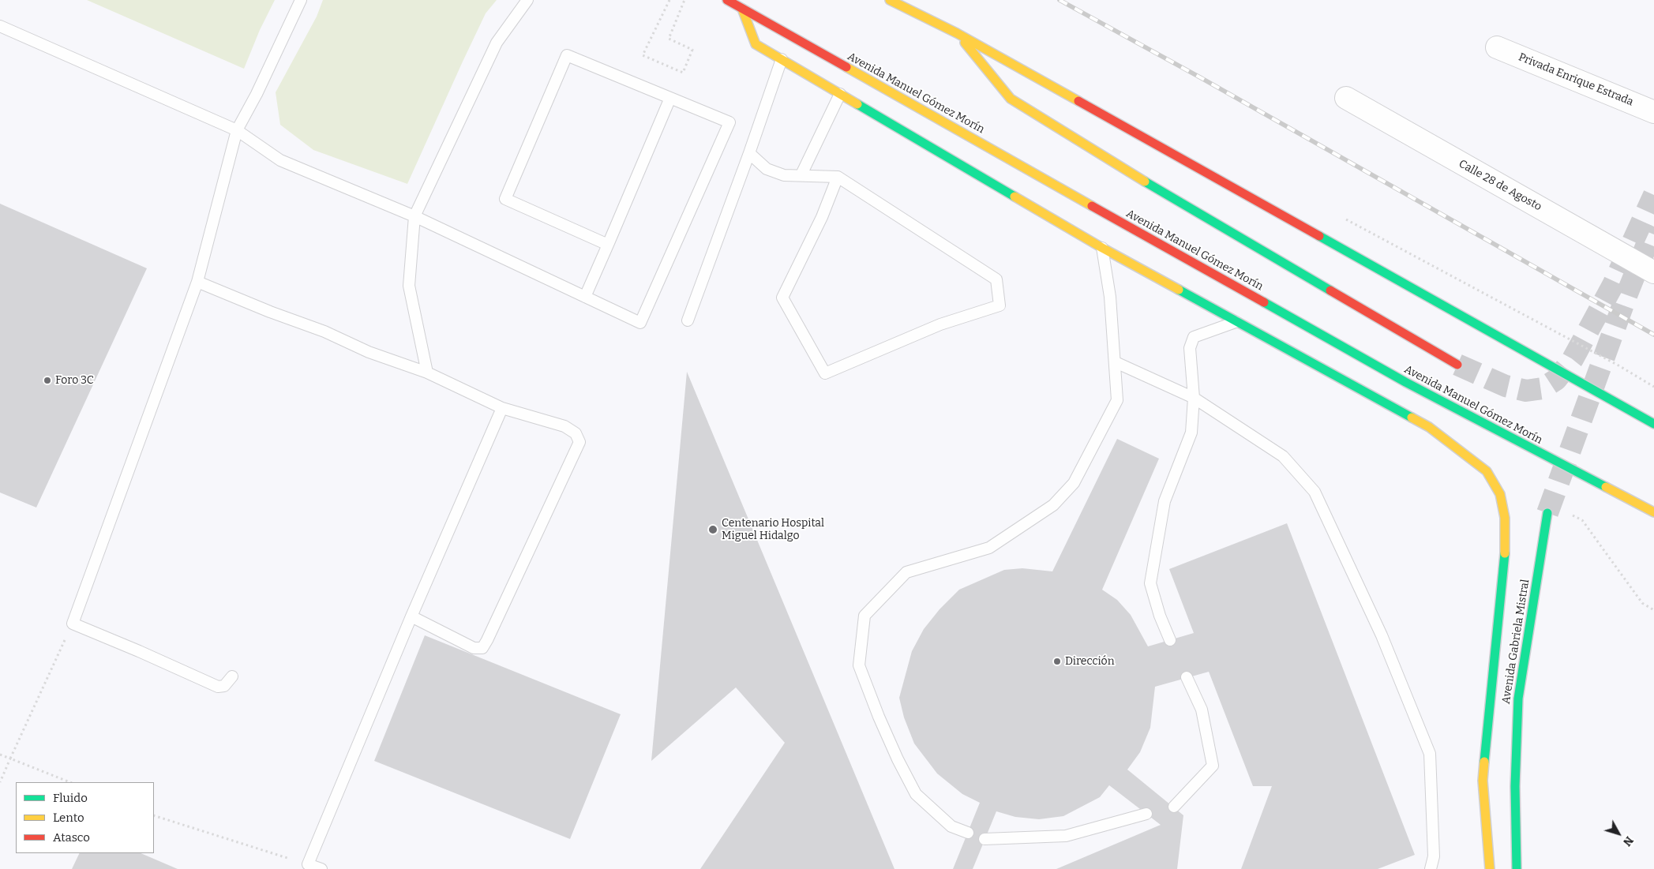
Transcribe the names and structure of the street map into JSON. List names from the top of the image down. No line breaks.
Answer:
{"streets":{"main road":["Avenida Manuel Gómez Morín","Avenida Gabriela Mistral"],"street":["Privada Enrique Estrada","Calle 28 de Agosto"]},"places":["Foro 3C","Centenario Hospital Miguel Hidalgo","Dirección"],"legend":["Fluido","Lento","Atasco"],"north":"bottom right"}
